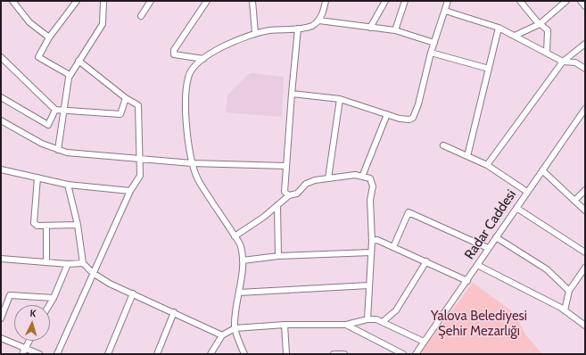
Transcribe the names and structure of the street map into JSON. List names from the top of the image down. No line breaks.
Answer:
{"streets":{"street":["Radar Caddesi"]},"parks":["Yalova Belediyesi Şehir Mezarlığı"],"north":"top"}
